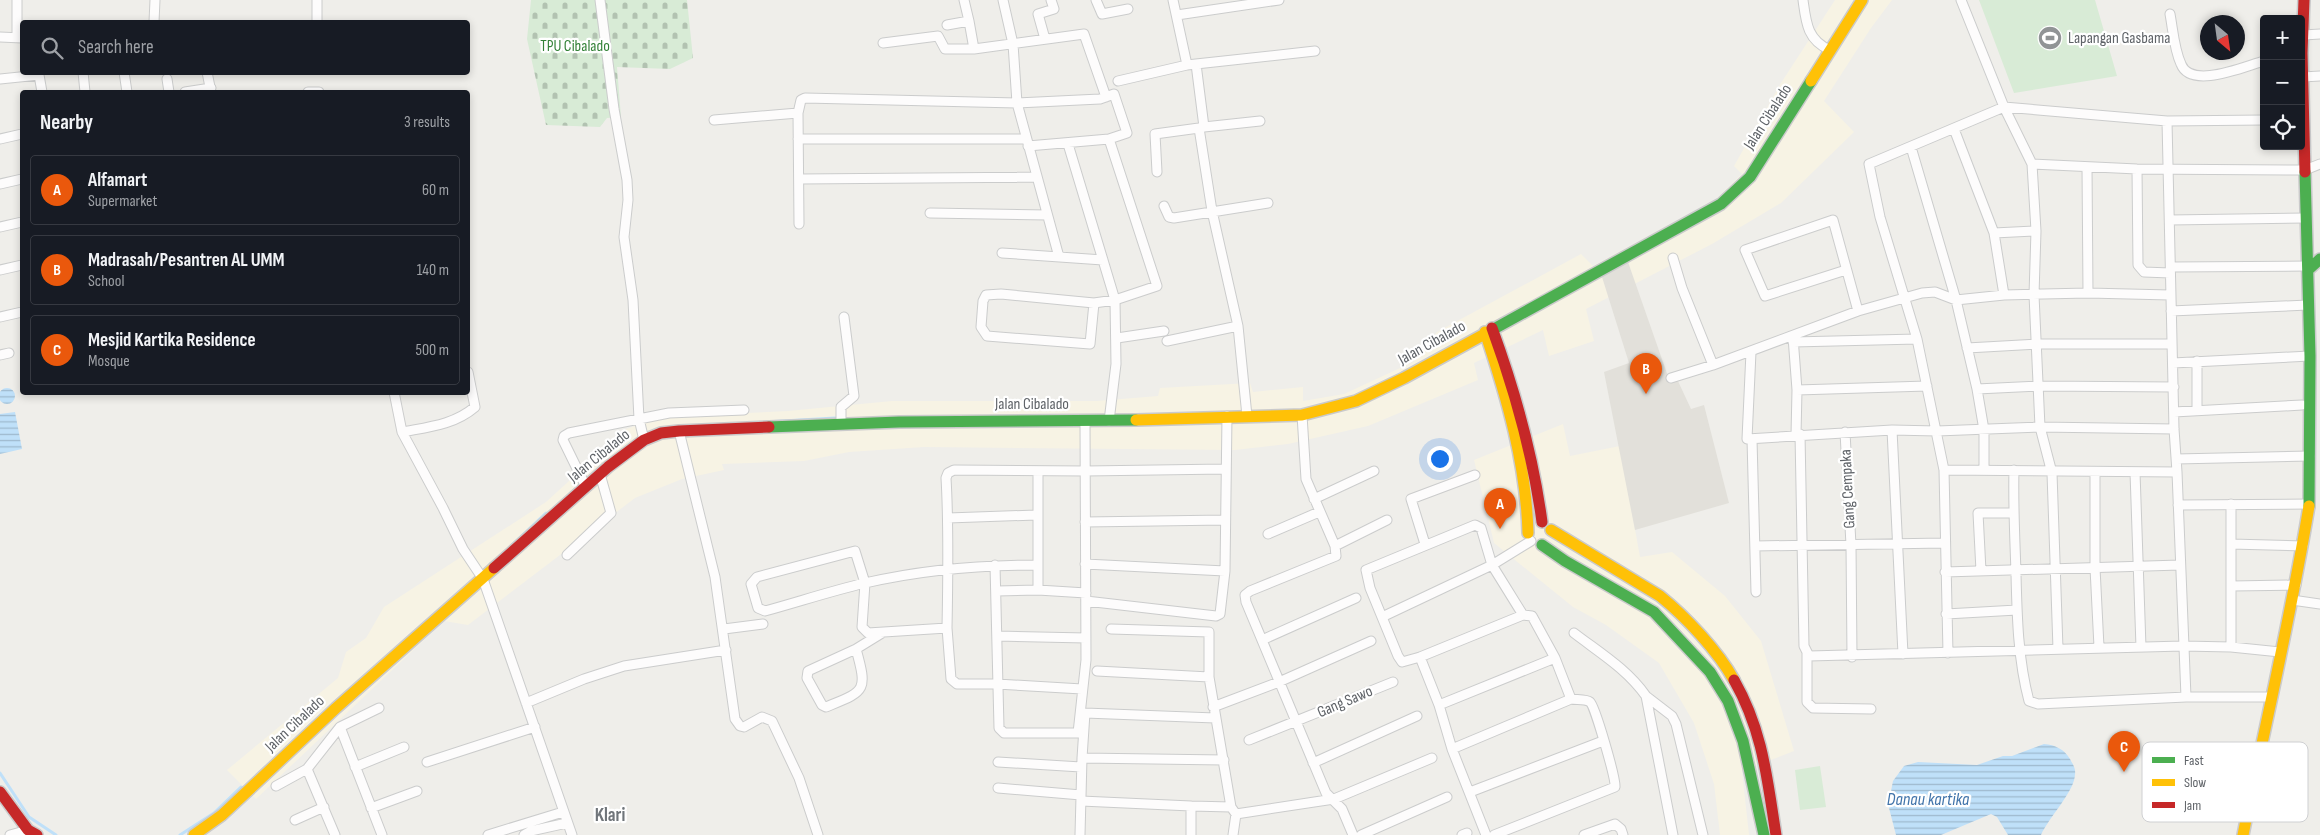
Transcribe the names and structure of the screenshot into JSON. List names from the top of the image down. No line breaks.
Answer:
{"streets":{"street":["Jalan Cibalado","Gang Cempaka","Gang Sawo"]},"districts":["Klari"],"water":["Danau kartika"],"parks":["TPU Cibalado"],"places":{"sports":["Lapangan Gasbama"]},"legend":["Fast","Slow","Jam"],"north":"bottom right","page":{"map_buttons":["+","−"],"search":"Search here","heading":["Nearby","3 results"],"list":[{"mark":"A","name":"Alfamart","note":"Supermarket","value":"60 m"},{"mark":"B","name":"Madrasah/Pesantren AL UMM","note":"School","value":"140 m"},{"mark":"C","name":"Mesjid Kartika Residence","note":"Mosque","value":"500 m"}],"pins":["B","A","C"]}}
